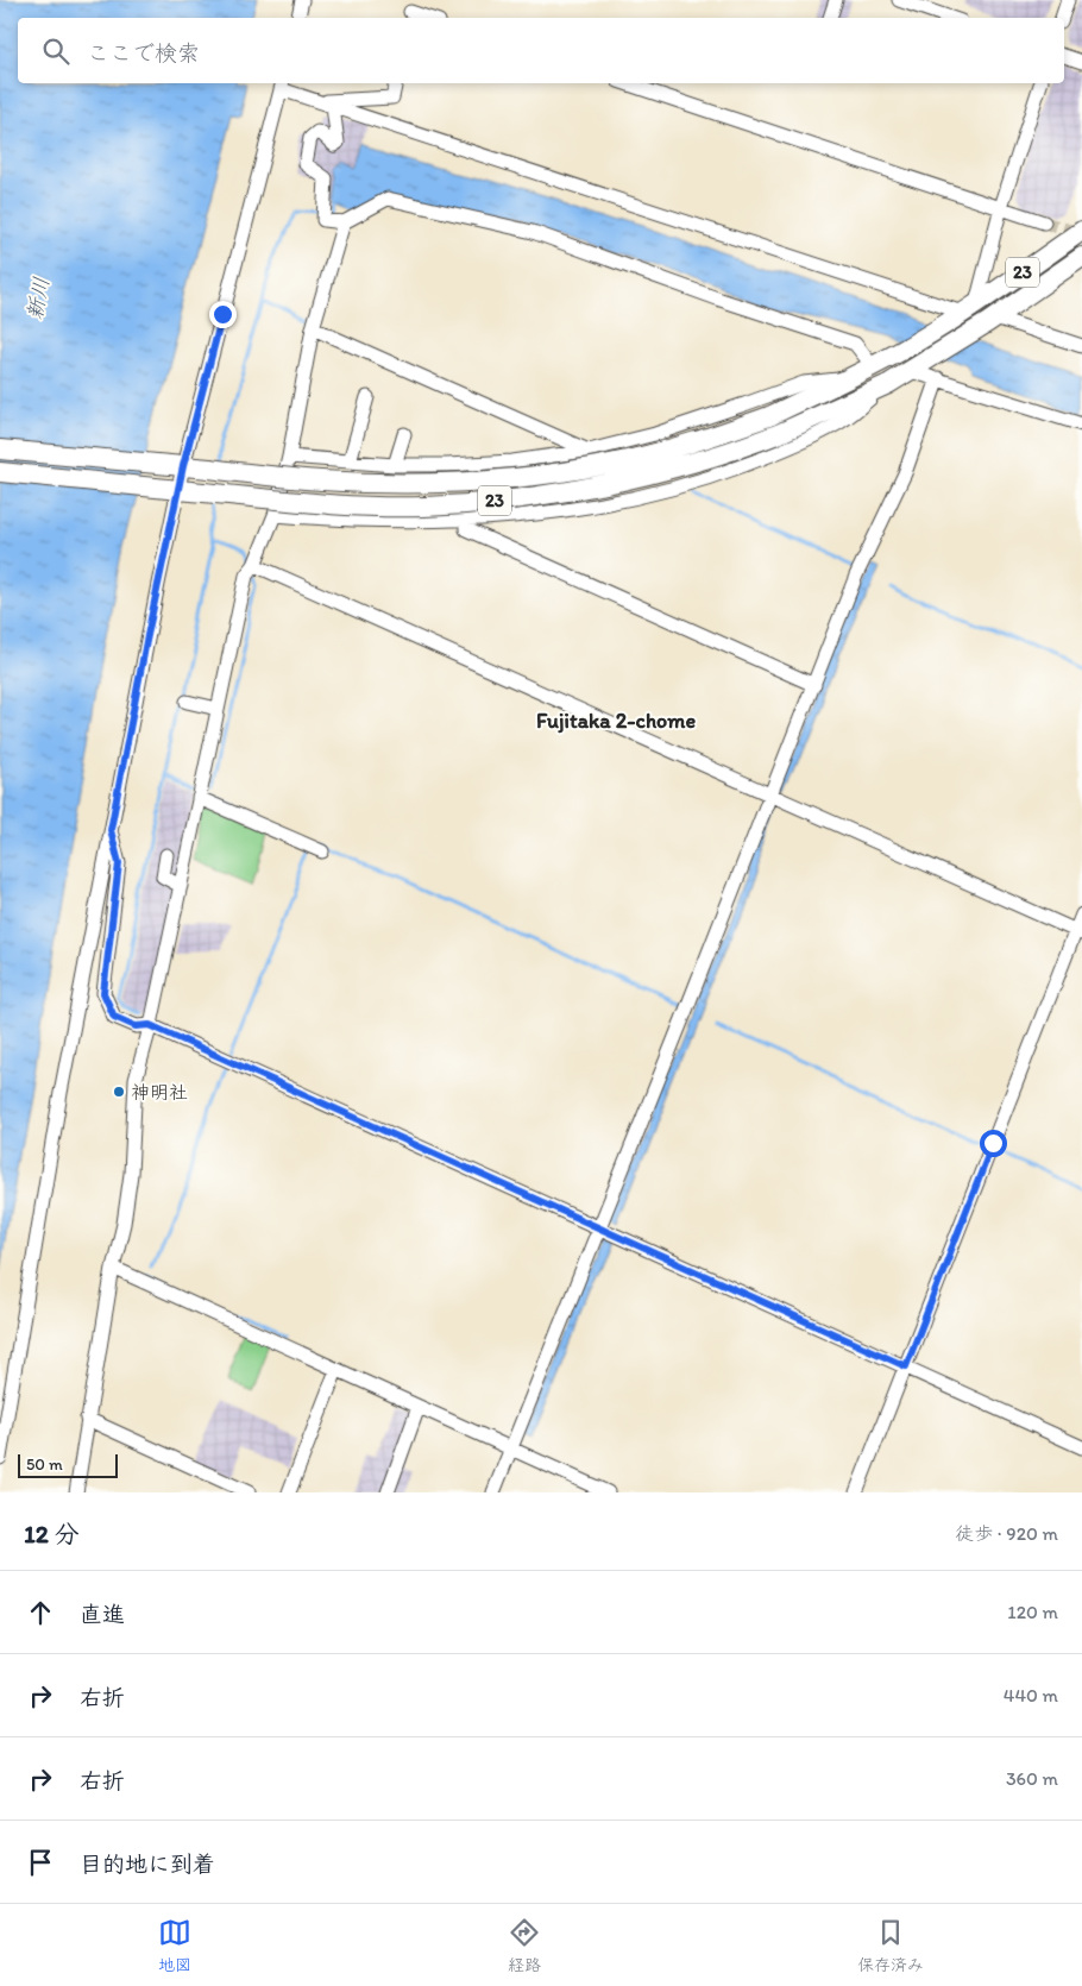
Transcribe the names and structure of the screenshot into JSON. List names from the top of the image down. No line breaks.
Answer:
{"streets":{"highway":["23"]},"districts":["Fujitaka 2-chome"],"water":["新川"],"places":["神明社"],"scale_bar":"50 m","page":{"search":"ここで検索","scale":"50 m","heading":["12 分","徒歩 · 920 m"],"list":[["直進","120 m"],["右折","440 m"],["右折","360 m"],"目的地に到着"],"nav":["地図","経路","保存済み"]}}
